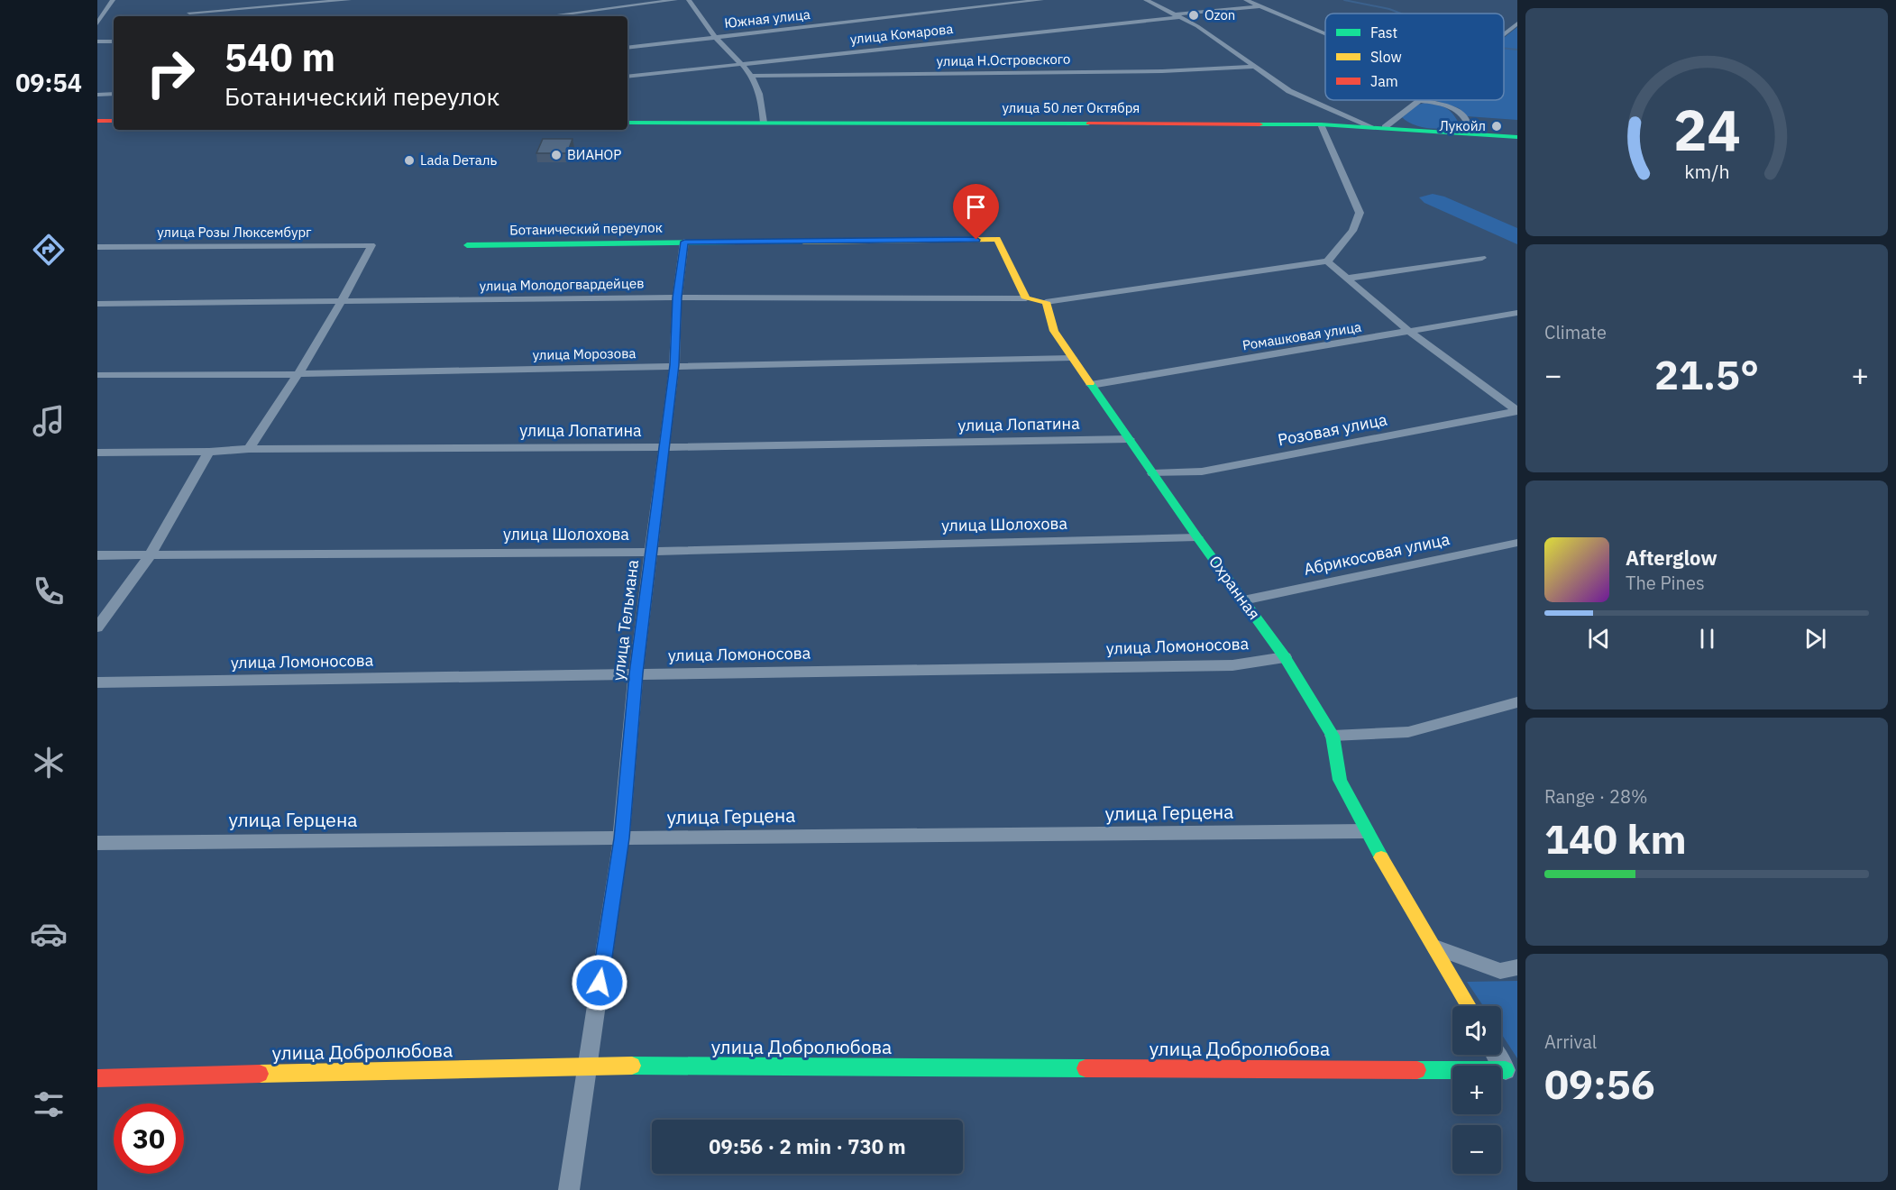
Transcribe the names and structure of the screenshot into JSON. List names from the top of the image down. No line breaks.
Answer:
{"streets":{"street":["Южная улица","улица Комарова","улица Н.Островского","улица 50 лет Октября","Ботанический переулок","улица Розы Люксембург","улица Молодогвардейцев","Ромашковая улица","улица Морозова","улица Лопатина","Розовая улица","улица Шолохова","Абрикосовая улица","Охранная","улица Тельмана","улица Ломоносова","улица Герцена","улица Добролюбова"]},"crossings":[["Ботанический переулок","улица Молодогвардейцев"],["Ботанический переулок","улица Тельмана"],["улица Розы Люксембург","улица Молодогвардейцев"],["улица Молодогвардейцев","улица Тельмана"],["Ромашковая улица","Охранная"],["улица Морозова","Охранная"],["улица Морозова","улица Тельмана"],["улица Лопатина","Охранная"],["улица Лопатина","улица Тельмана"],["Розовая улица","Охранная"],["улица Шолохова","Охранная"],["улица Шолохова","улица Тельмана"],["Абрикосовая улица","Охранная"],["Охранная","улица Ломоносова"],["Охранная","улица Герцена"],["улица Тельмана","улица Ломоносова"],["улица Тельмана","улица Герцена"],["улица Тельмана","улица Добролюбова"]],"places":["Ozon","Лукойл","ВИАНОР","Lada Dеталь"],"legend":["Fast","Slow","Jam"],"page":{"tabs":"09:54","turn":["540 m","Ботанический переулок"],"tile":["Climate",["Range · 28%","140 km"],["Arrival","09:56"]],"heat":["−","21.5°","+"],"song":["Afterglow","The Pines"],"map_buttons":["+","−"],"limit":"30","trip":"09:56 · 2 min · 730 m","gauge":["24","km/h"]}}
